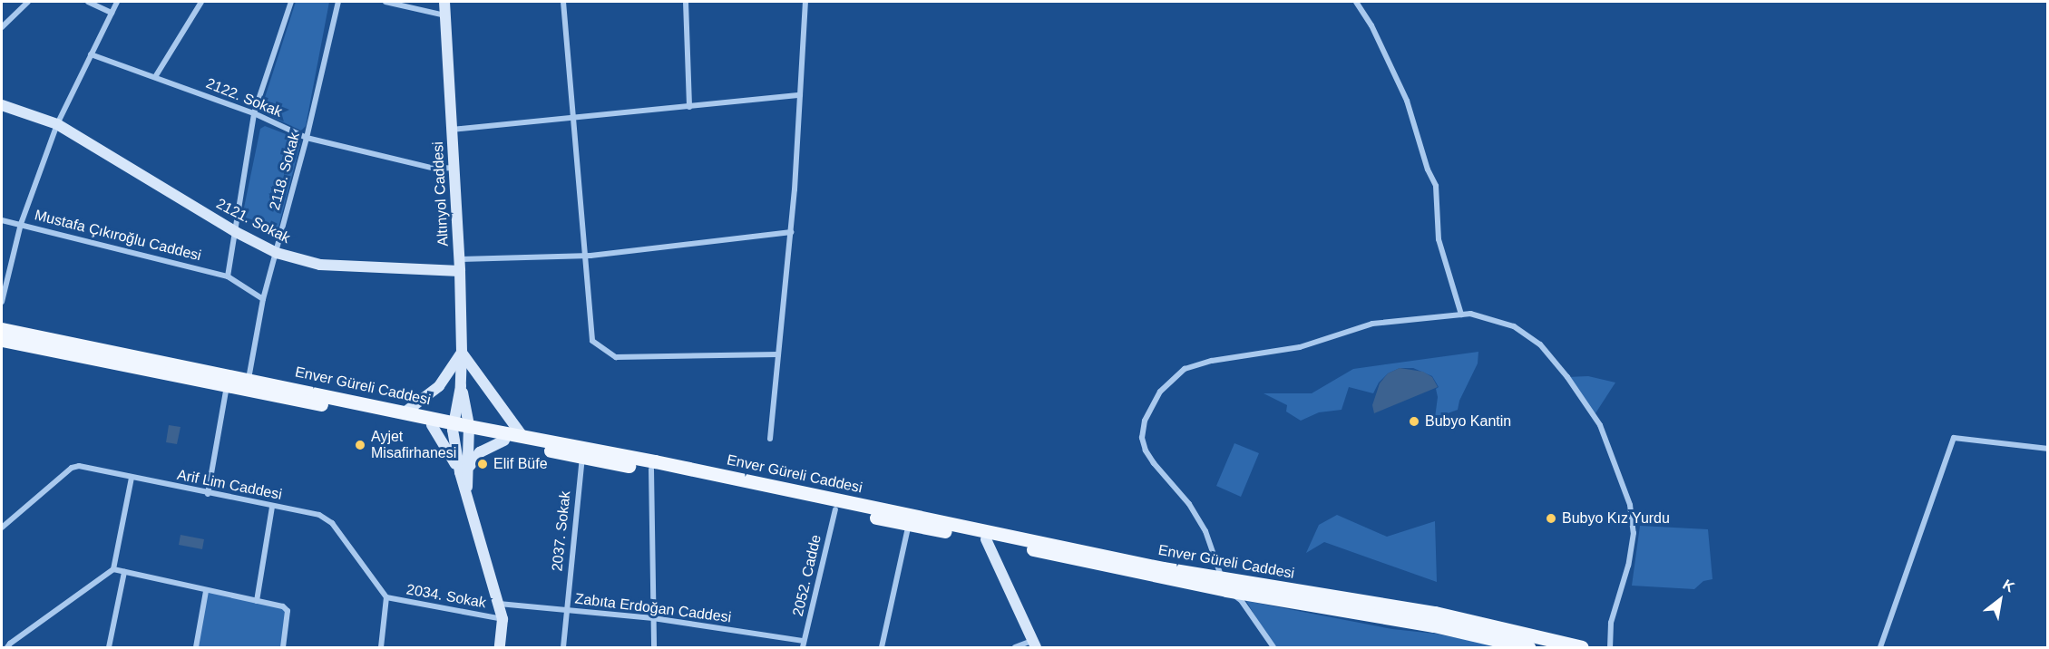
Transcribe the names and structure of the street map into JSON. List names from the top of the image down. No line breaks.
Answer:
{"streets":{"main road":["Altınyol Caddesi","2121. Sokak","Enver Güreli Caddesi"],"street":["2122. Sokak","2118. Sokak","Mustafa Çıkıroğlu Caddesi","Arif Lim Caddesi","2037. Sokak","2052. Cadde","2034. Sokak","Zabıta Erdoğan Caddesi"]},"crossings":[["2122. Sokak","2118. Sokak"],["2122. Sokak","Altınyol Caddesi"],["2118. Sokak","2121. Sokak"],["2118. Sokak","Mustafa Çıkıroğlu Caddesi"],["2118. Sokak","Enver Güreli Caddesi"],["Altınyol Caddesi","2121. Sokak"],["Enver Güreli Caddesi","2037. Sokak"],["Enver Güreli Caddesi","2052. Cadde"],["Arif Lim Caddesi","2034. Sokak"],["2037. Sokak","Zabıta Erdoğan Caddesi"],["2052. Cadde","Zabıta Erdoğan Caddesi"]],"places":["Bubyo Kantin","Ayjet Misafirhanesi","Elif Büfe","Bubyo Kız Yurdu"],"north":"top right"}
